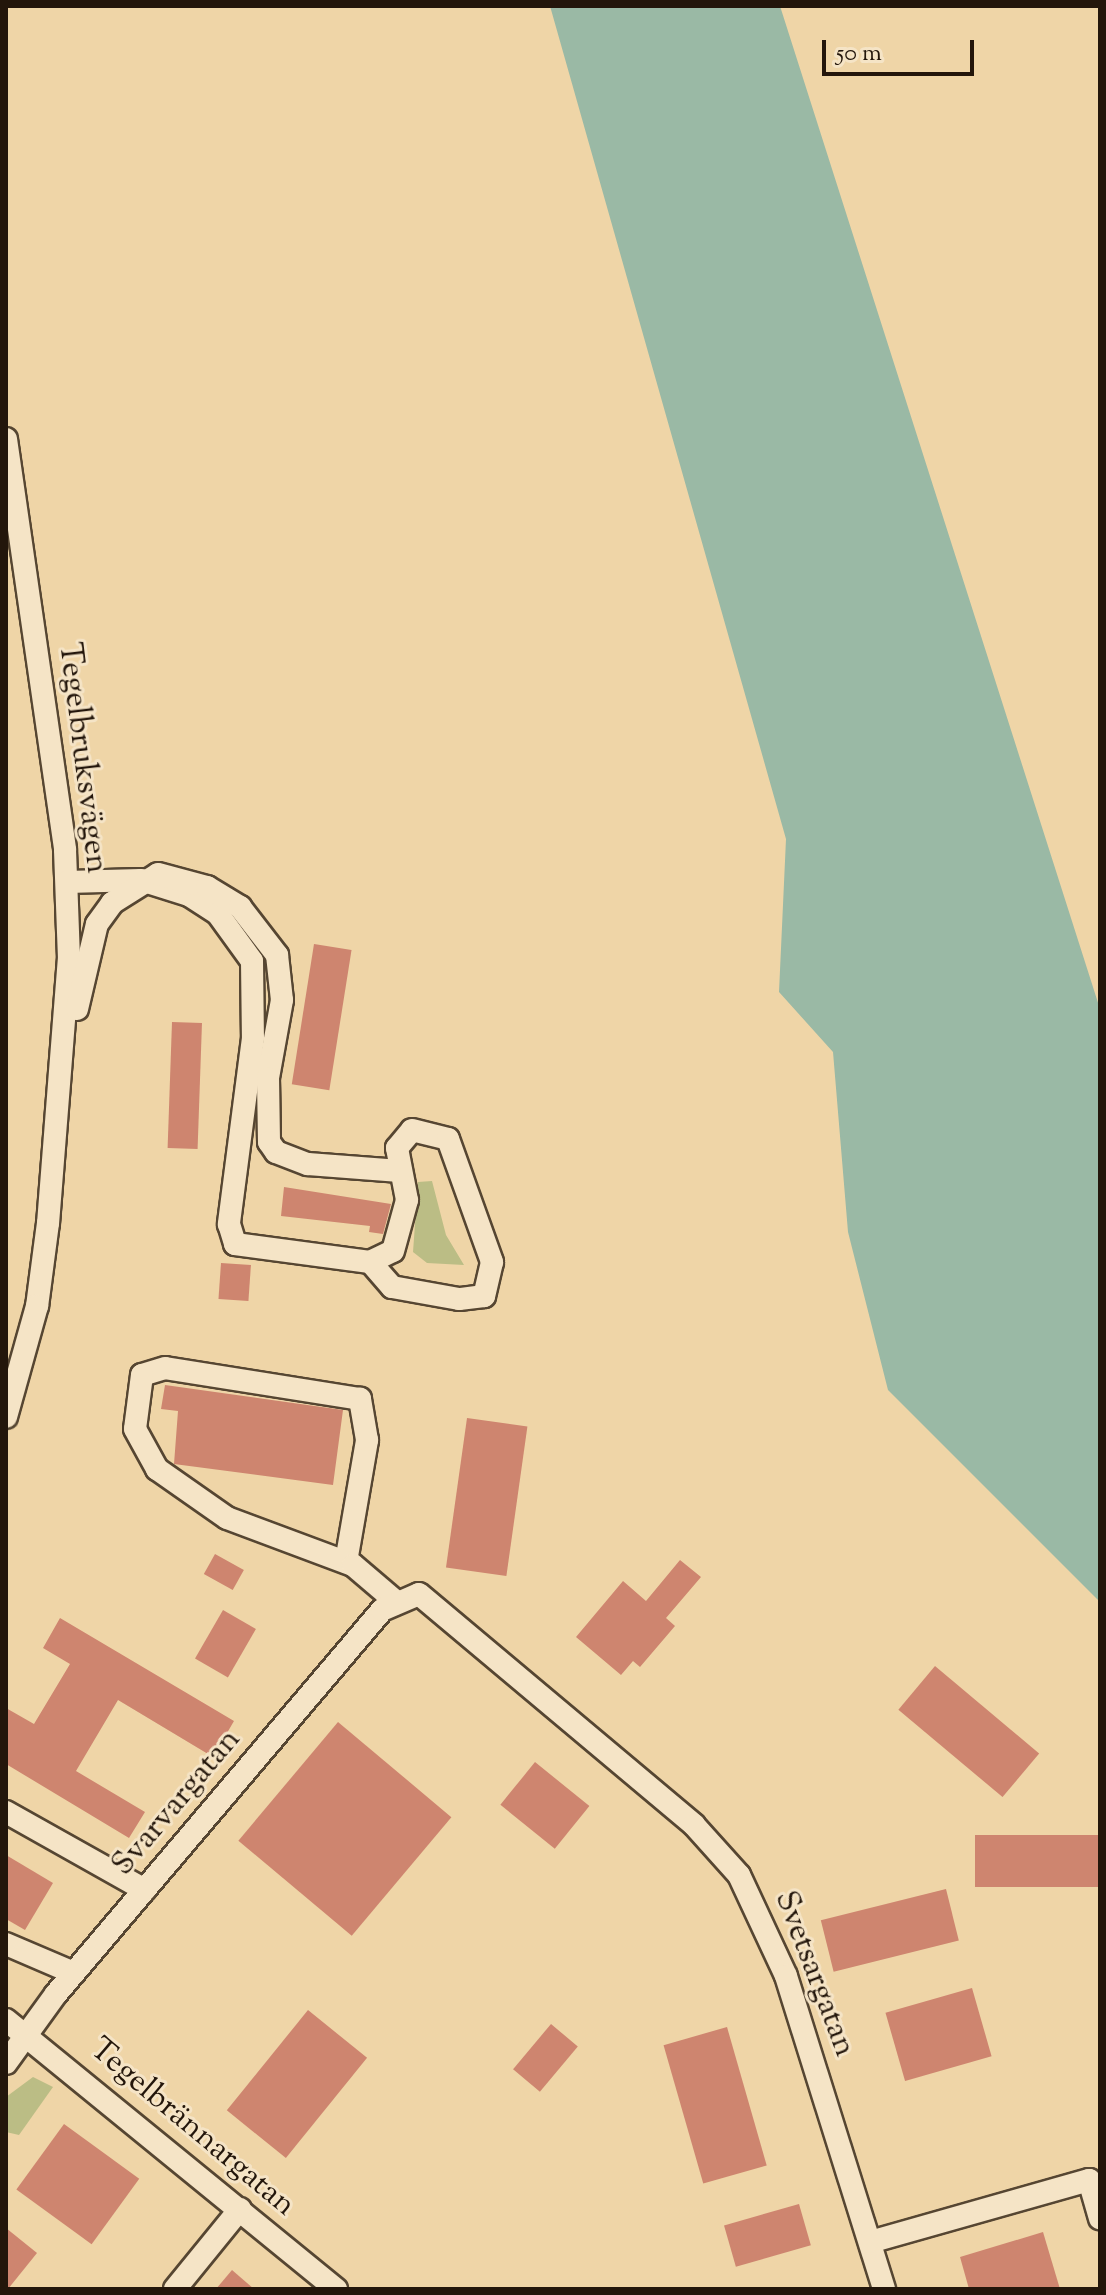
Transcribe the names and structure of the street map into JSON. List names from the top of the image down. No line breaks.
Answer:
{"streets":{"street":["Tegelbruksvägen","Svarvargatan","Svetsargatan","Tegelbrännargatan"]},"crossings":[["Svarvargatan","Svetsargatan"],["Svarvargatan","Tegelbrännargatan"]],"scale_bar":"50 m"}
